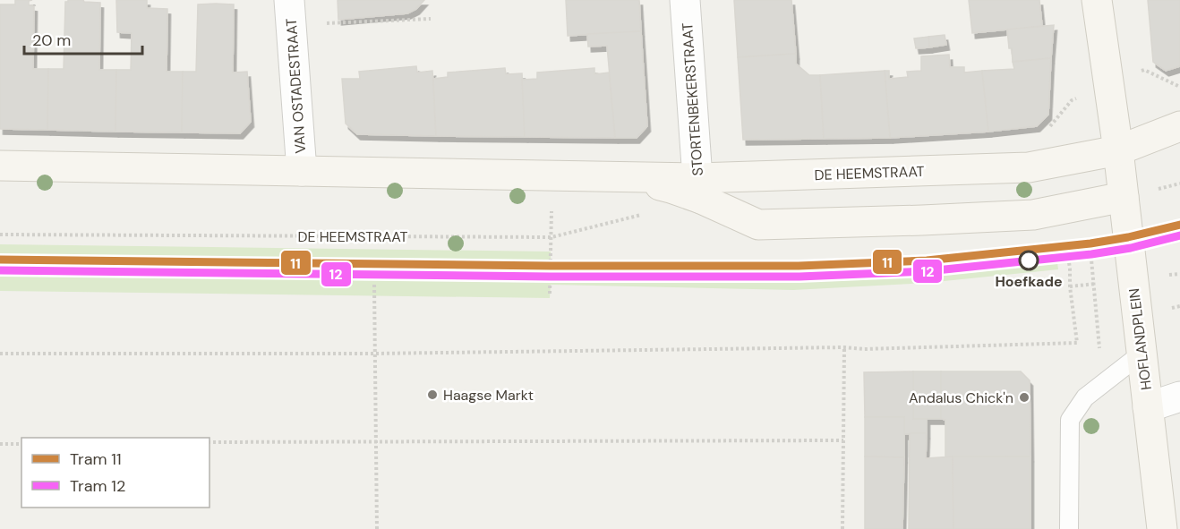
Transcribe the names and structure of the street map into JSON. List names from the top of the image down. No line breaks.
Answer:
{"streets":{"street":["VAN OSTADESTRAAT","STORTENBEKERSTRAAT","DE HEEMSTRAAT","HOFLANDPLEIN"]},"crossings":[["VAN OSTADESTRAAT","DE HEEMSTRAAT"],["STORTENBEKERSTRAAT","DE HEEMSTRAAT"],["DE HEEMSTRAAT","HOFLANDPLEIN"]],"places":["Hoefkade","Haagse Markt","Andalus Chick'n"],"lines":["tram line 11","tram line 12"],"legend":["Tram 11","Tram 12"],"scale_bar":"20 m"}
